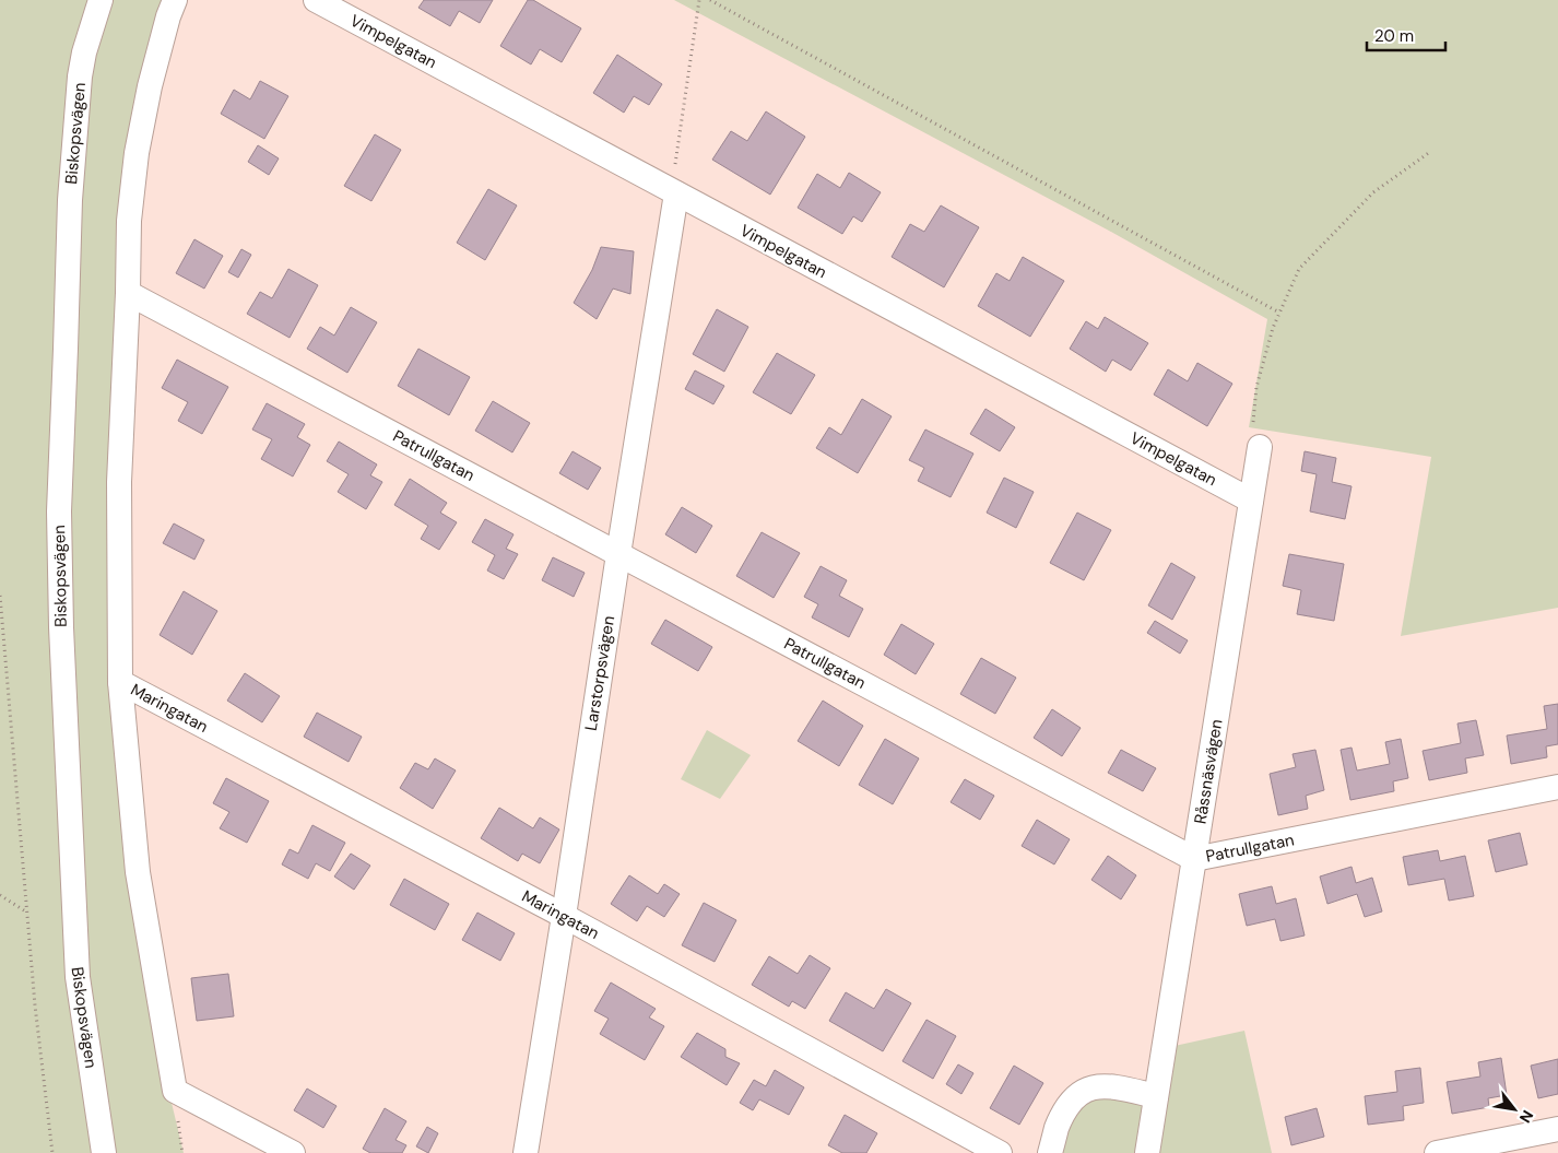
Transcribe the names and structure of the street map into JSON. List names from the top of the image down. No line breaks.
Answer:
{"streets":{"street":["Vimpelgatan","Biskopsvägen","Patrullgatan","Larstorpsvägen","Maringatan","Råssnäsvägen"]},"crossings":[["Vimpelgatan","Larstorpsvägen"],["Vimpelgatan","Råssnäsvägen"],["Patrullgatan","Larstorpsvägen"],["Patrullgatan","Råssnäsvägen"],["Larstorpsvägen","Maringatan"]],"scale_bar":"20 m","north":"bottom right"}
